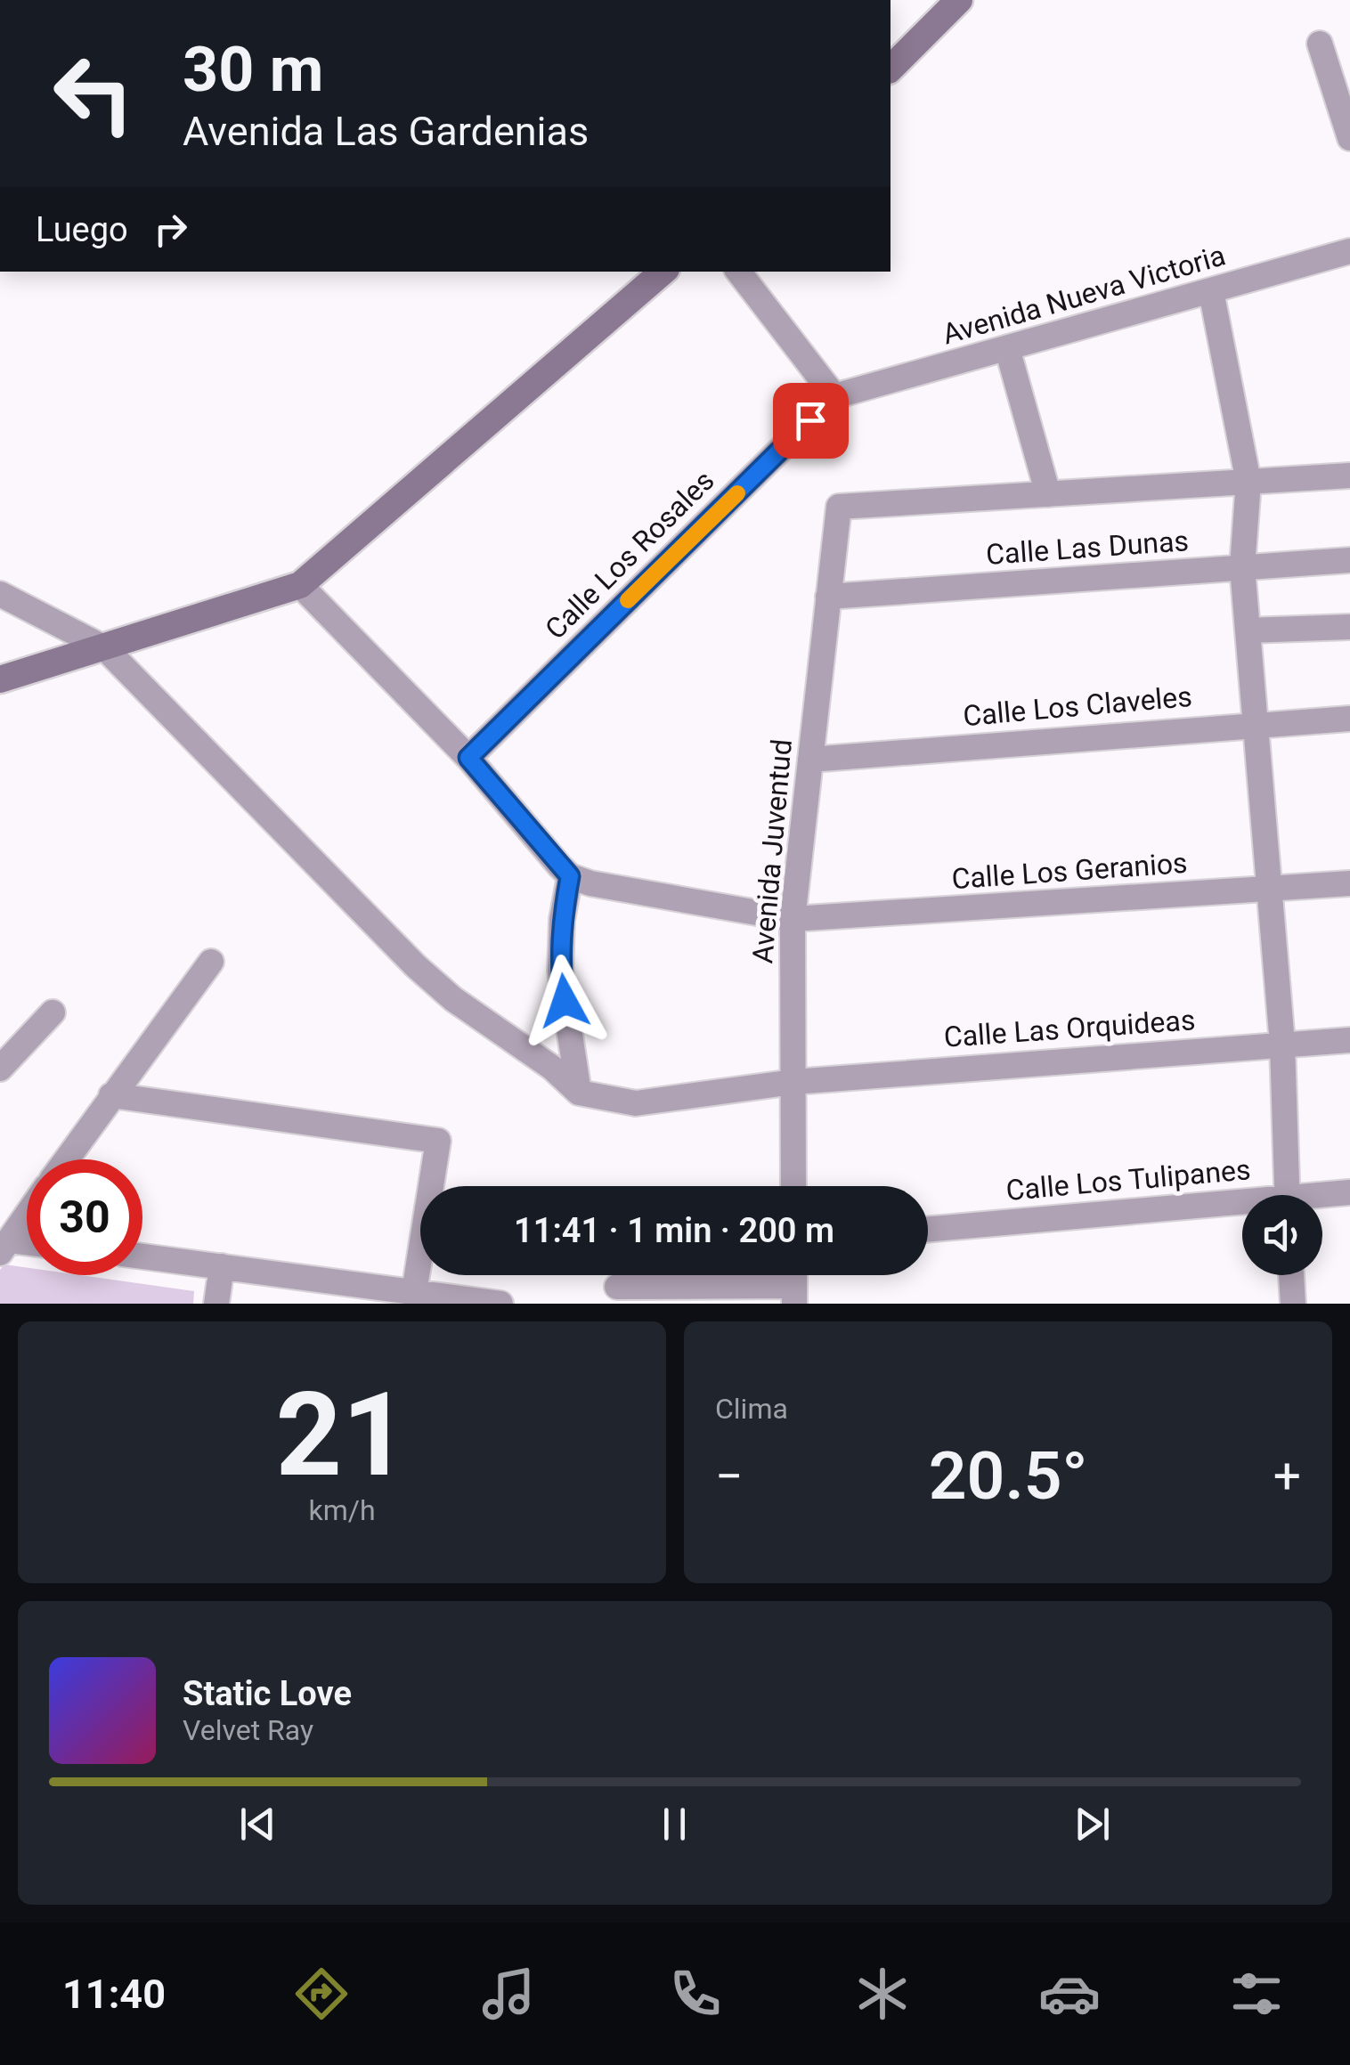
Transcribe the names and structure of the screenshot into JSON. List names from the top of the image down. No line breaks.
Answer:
{"streets":{"street":["Avenida Nueva Victoria","Calle Las Dunas","Calle Los Rosales","Calle Los Claveles","Avenida Juventud","Calle Los Geranios","Calle Las Orquideas","Calle Los Tulipanes"]},"crossings":[["Avenida Nueva Victoria","Calle Los Rosales"],["Calle Las Dunas","Avenida Juventud"],["Calle Los Claveles","Avenida Juventud"],["Avenida Juventud","Calle Los Geranios"],["Avenida Juventud","Calle Las Orquideas"]],"page":{"turn":["30 m","Avenida Las Gardenias"],"then":"Luego","limit":"30","trip":"11:41 · 1 min · 200 m","tile":[["21","km/h"],"Clima"],"heat":["−","20.5°","+"],"song":["Static Love","Velvet Ray"],"tabs":"11:40"}}
